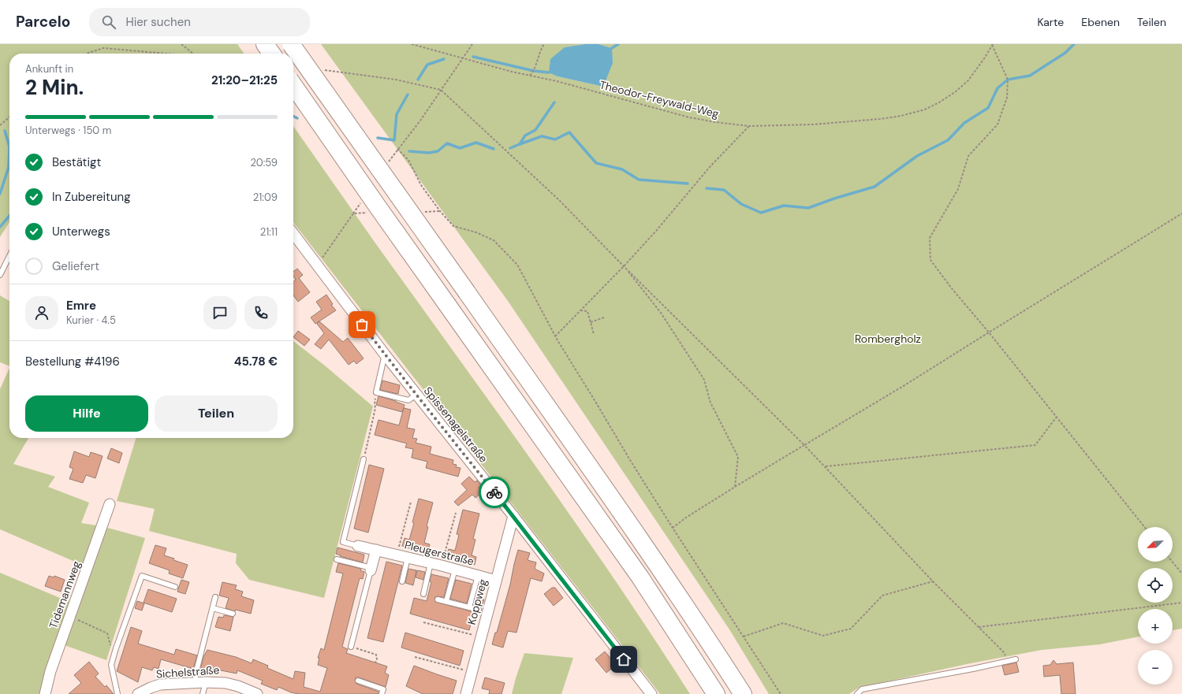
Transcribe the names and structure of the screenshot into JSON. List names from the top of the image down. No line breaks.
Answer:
{"streets":{"street":["Spissenagelstraße","Pleugerstraße","Tidemannweg","Koppweg","Sichelstraße"],"path":["Theodor-Freywald-Weg"]},"crossings":[["Spissenagelstraße","Koppweg"],["Pleugerstraße","Koppweg"]],"parks":["Rombergholz"],"north":"bottom left","page":{"header":"Parcelo","search":"Hier suchen","nav":["Karte","Ebenen","Teilen"],"heading":["2 Min.","Ankunft in","21:20–21:25"],"panel":["Emre","Kurier · 4.5","Bestellung #4196","45.78 €"],"bar":"Unterwegs · 150 m","list":[["Bestätigt","20:59"],["In Zubereitung","21:09"],["Unterwegs","21:11"],"Geliefert"],"buttons":["Hilfe","Teilen"],"map_buttons":["+","−"]}}
